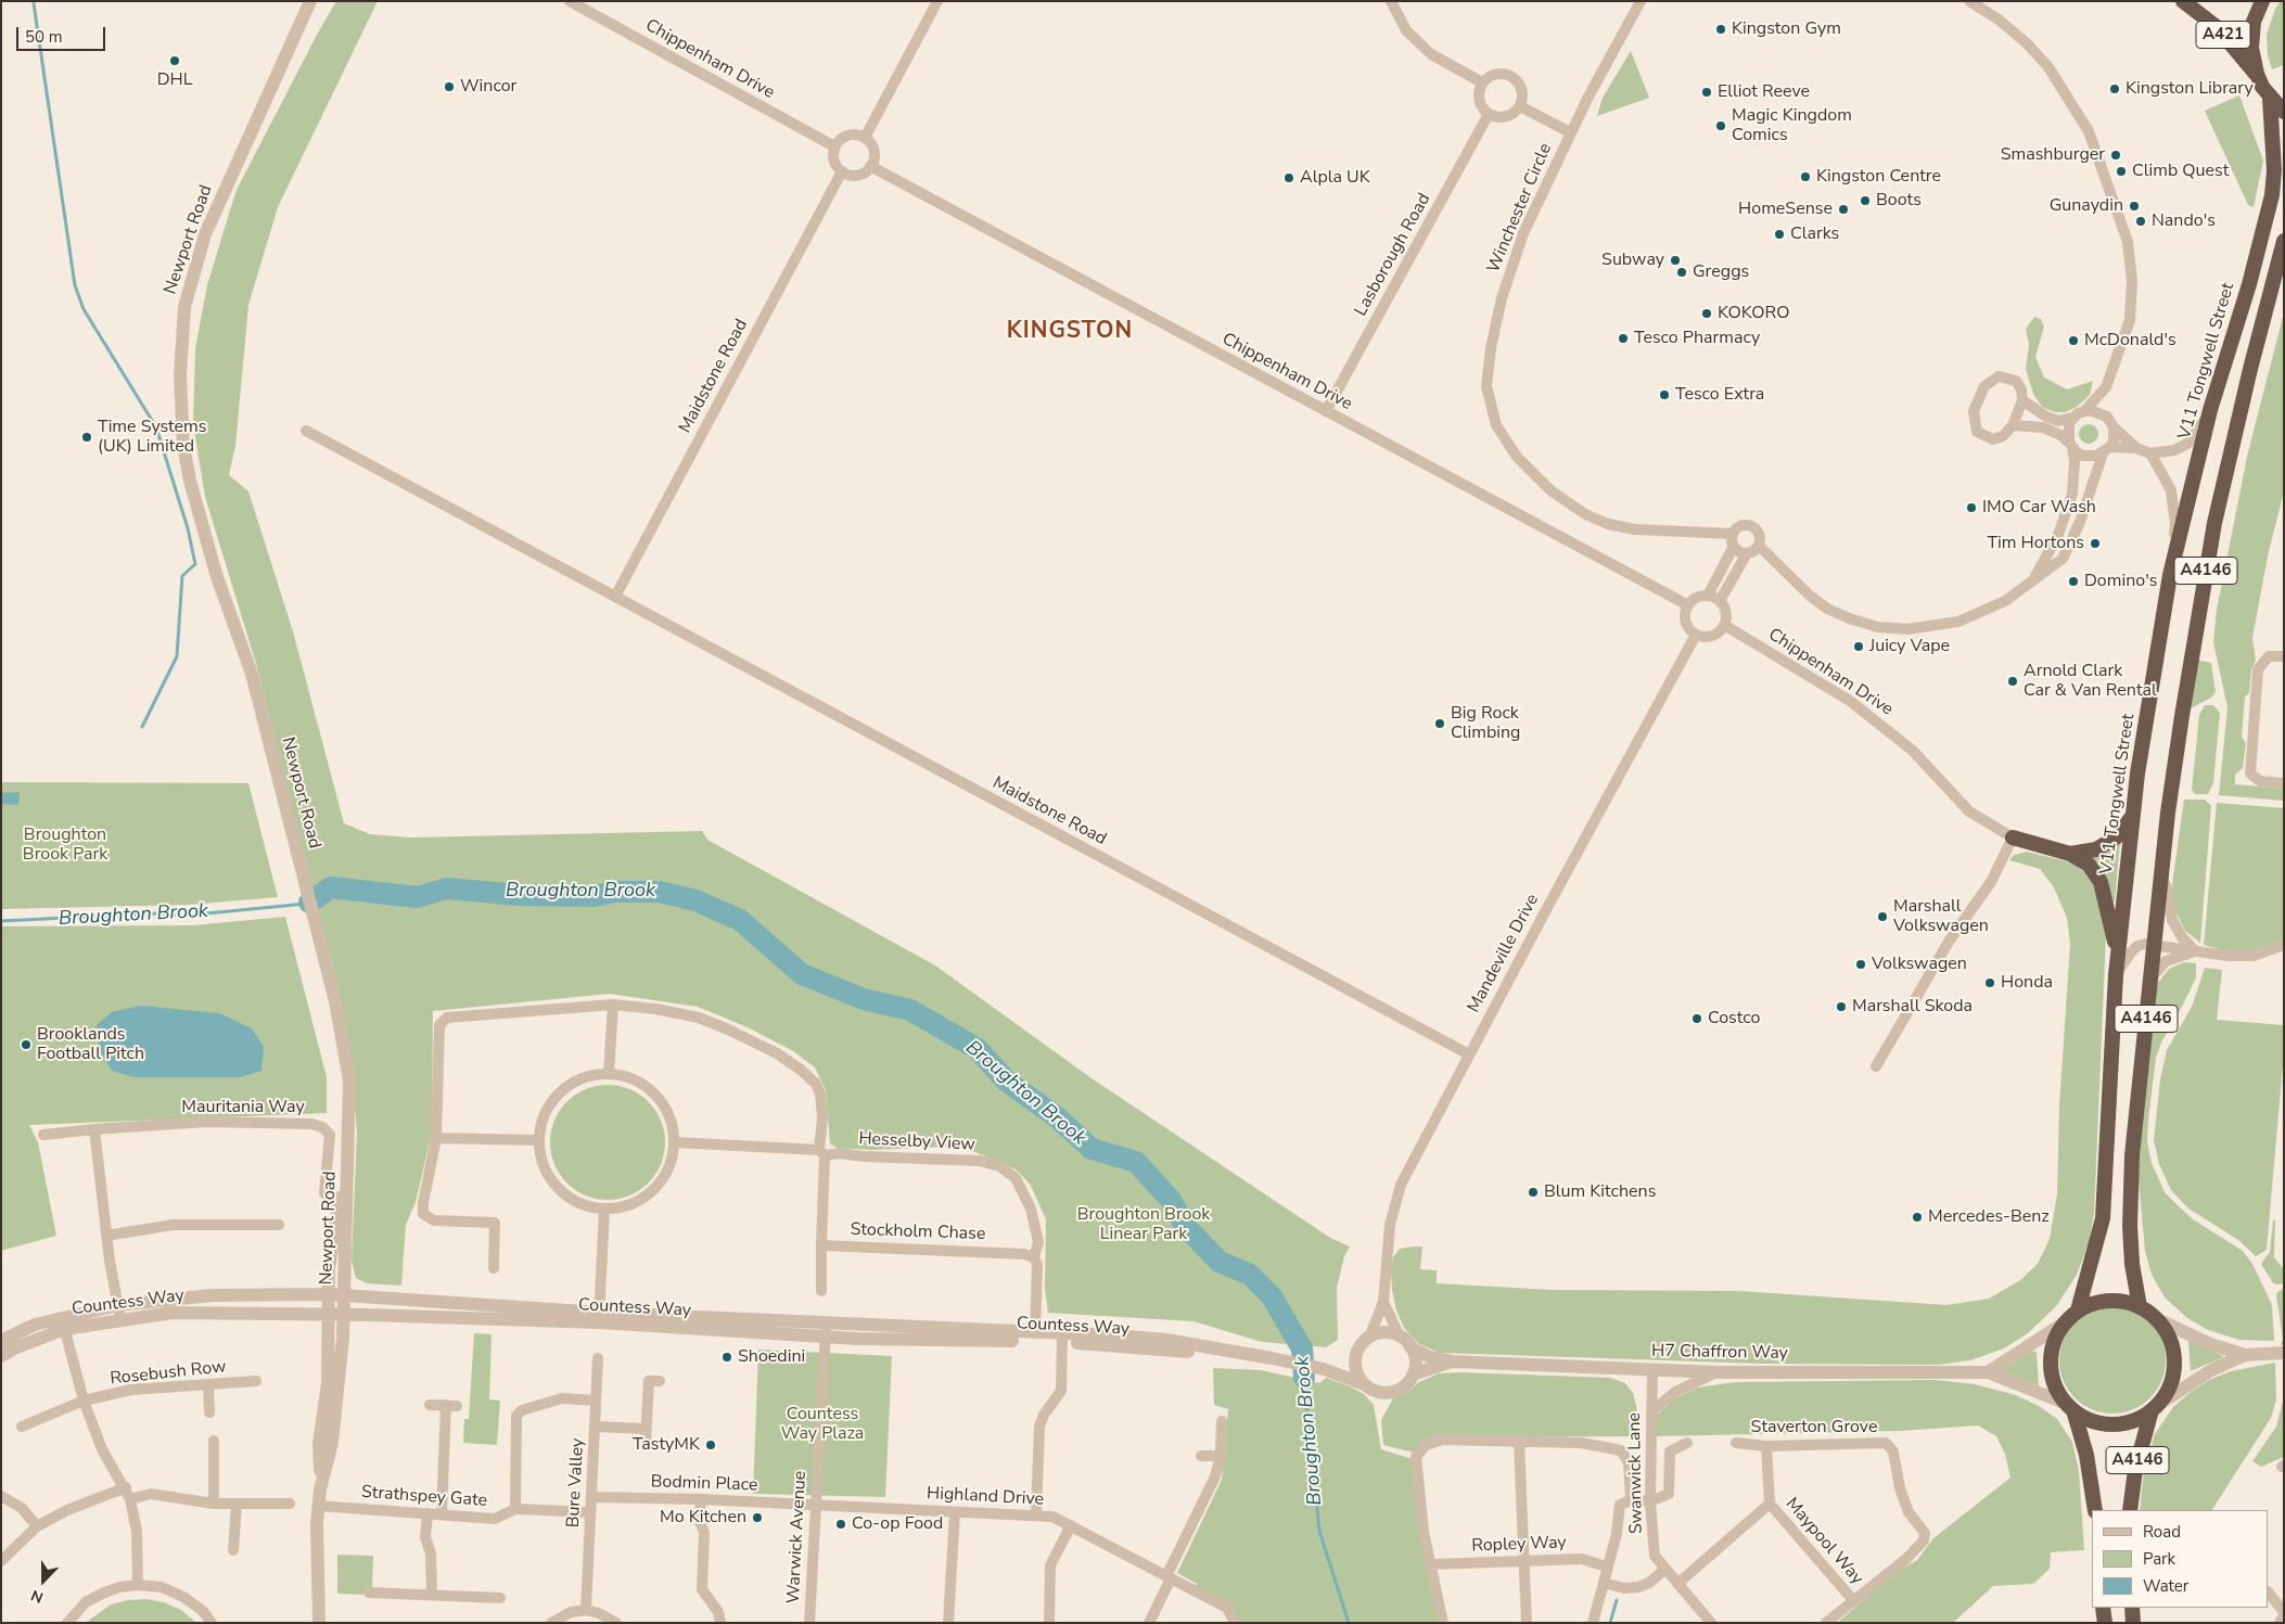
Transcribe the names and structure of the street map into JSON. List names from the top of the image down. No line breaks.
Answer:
{"streets":{"highway":["A421","V11 Tongwell Street","A4146"],"street":["Chippenham Drive","Winchester Circle","Newport Road","Lasborough Road","Maidstone Road","Mandeville Drive","Mauritania Way","Hesselby View","Stockholm Chase","Countess Way","H7 Chaffron Way","Rosebush Row","Staverton Grove","Swanwick Lane","Bure Valley","Bodmin Place","Strathspey Gate","Highland Drive","Warwick Avenue","Maypool Way","Ropley Way"]},"crossings":[["Chippenham Drive","Lasborough Road"],["Chippenham Drive","Maidstone Road"],["Chippenham Drive","Mandeville Drive"],["Newport Road","Countess Way"],["Newport Road","Strathspey Gate"],["V11 Tongwell Street","A4146"],["V11 Tongwell Street","H7 Chaffron Way"],["Maidstone Road","Mandeville Drive"],["A4146","H7 Chaffron Way"],["Mandeville Drive","Countess Way"],["Mandeville Drive","H7 Chaffron Way"],["Hesselby View","Stockholm Chase"],["Countess Way","H7 Chaffron Way"],["Countess Way","Warwick Avenue"],["H7 Chaffron Way","Swanwick Lane"],["Staverton Grove","Maypool Way"],["Bure Valley","Bodmin Place"],["Bure Valley","Strathspey Gate"],["Bodmin Place","Highland Drive"],["Bodmin Place","Warwick Avenue"],["Highland Drive","Warwick Avenue"]],"districts":["KINGSTON"],"water":["Broughton Brook"],"parks":["Broughton Brook Park","Broughton Brook Linear Park","Countess Way Plaza"],"places":["Kingston Gym","DHL","Wincor","Kingston Library","Elliot Reeve","Magic Kingdom Comics","Smashburger","Climb Quest","Kingston Centre","Alpla UK","Boots","Gunaydin","HomeSense","Nando's","Clarks","Subway","Greggs","KOKORO","Tesco Pharmacy","McDonald's","Tesco Extra","Time Systems (UK) Limited","IMO Car Wash","Tim Hortons","Domino's","Juicy Vape","Arnold Clark Car & Van Rental","Big Rock Climbing","Marshall Volkswagen","Volkswagen","Honda","Marshall Skoda","Costco","Brooklands Football Pitch","Blum Kitchens","Mercedes-Benz","Shoedini","TastyMK","Mo Kitchen","Co-op Food"],"legend":["Road","Park","Water"],"scale_bar":"50 m","north":"bottom"}
